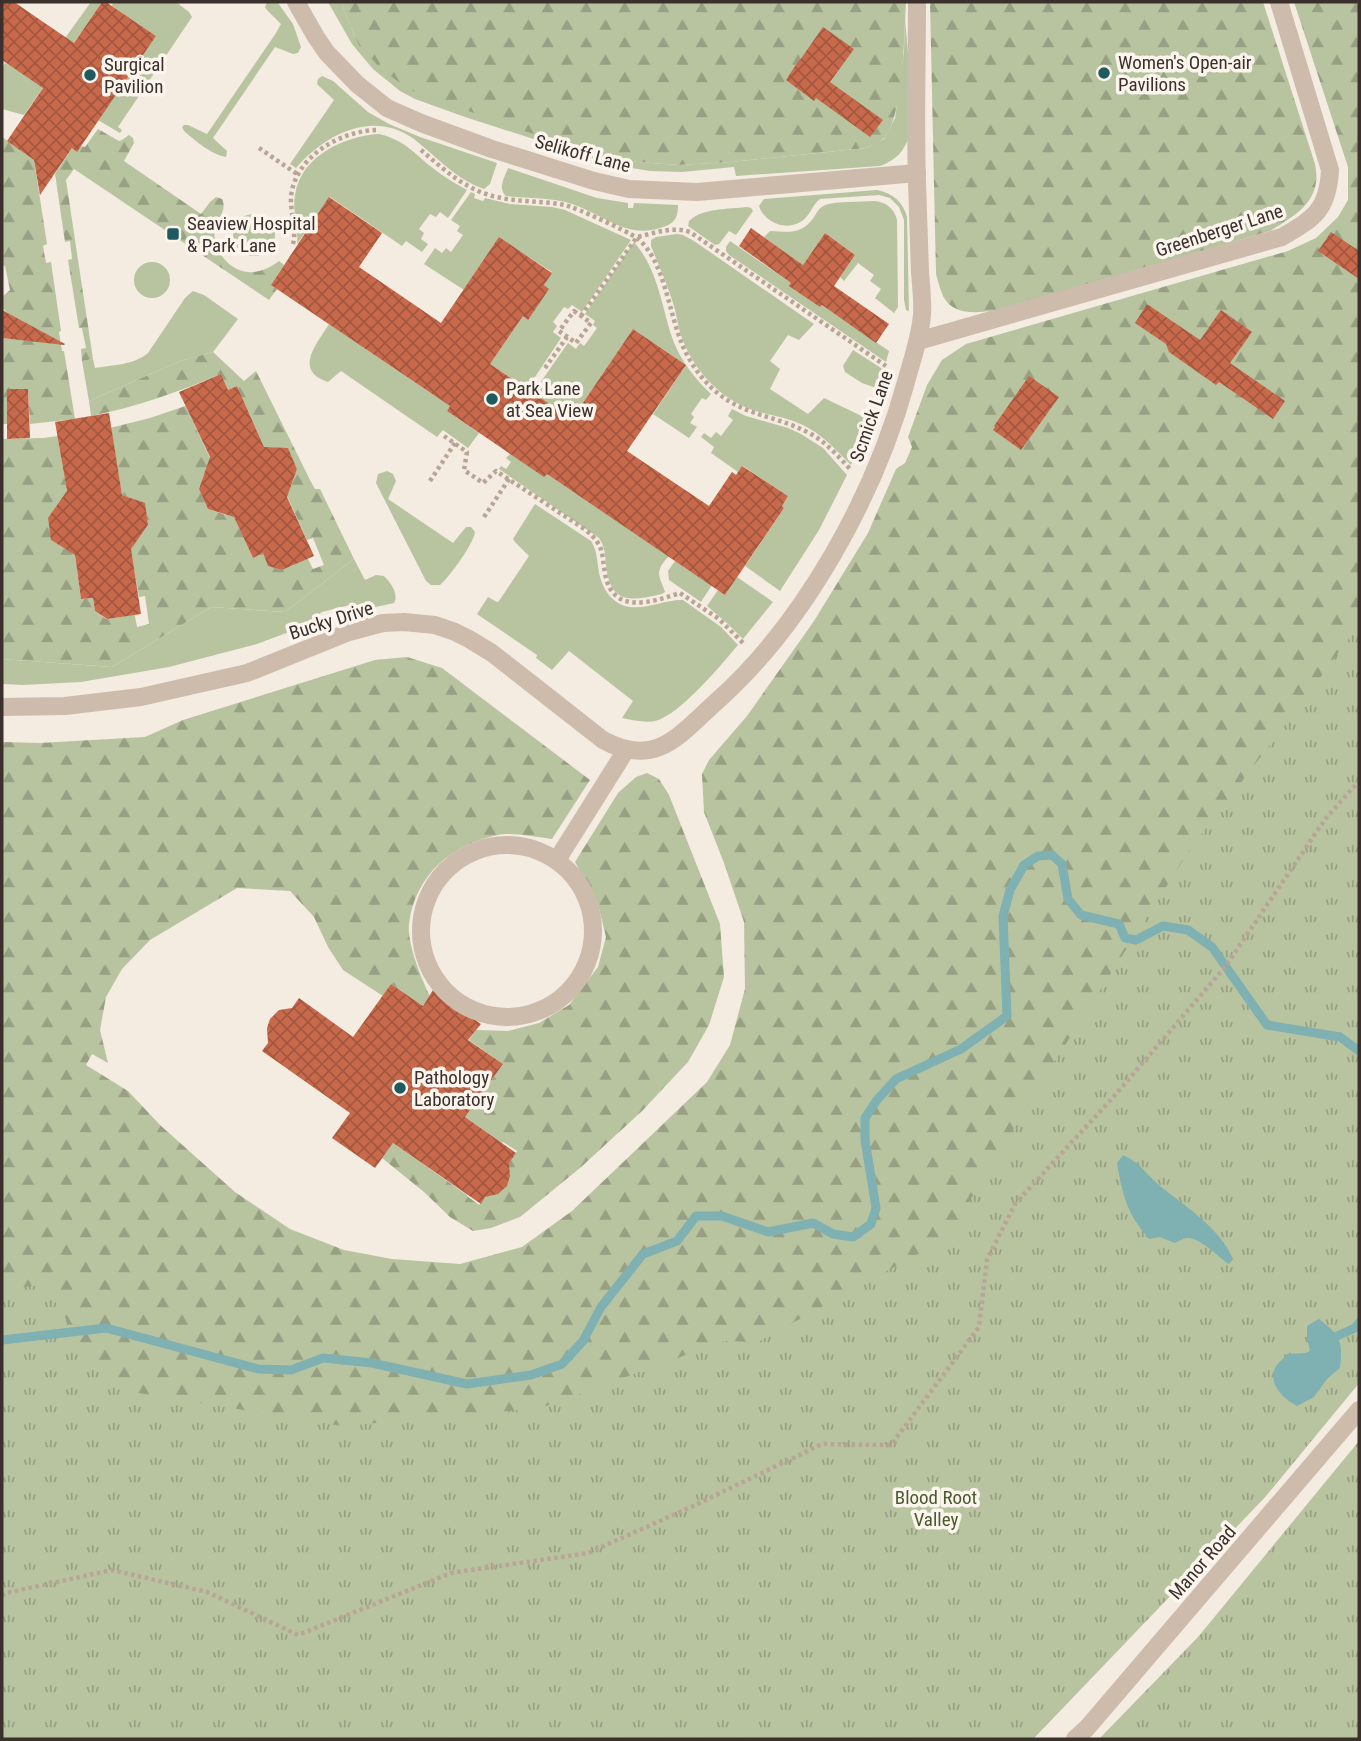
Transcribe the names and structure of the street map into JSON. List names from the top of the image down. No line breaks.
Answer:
{"streets":{"street":["Selikoff Lane","Greenberger Lane","Scmick Lane","Bucky Drive","Manor Road"]},"crossings":[["Selikoff Lane","Scmick Lane"],["Greenberger Lane","Scmick Lane"],["Scmick Lane","Bucky Drive"]],"parks":["Blood Root Valley"],"places":{"other":["Women's Open-air Pavilions","Surgical Pavilion","Park Lane at Sea View","Pathology Laboratory"],"transit":["Seaview Hospital & Park Lane"]}}
